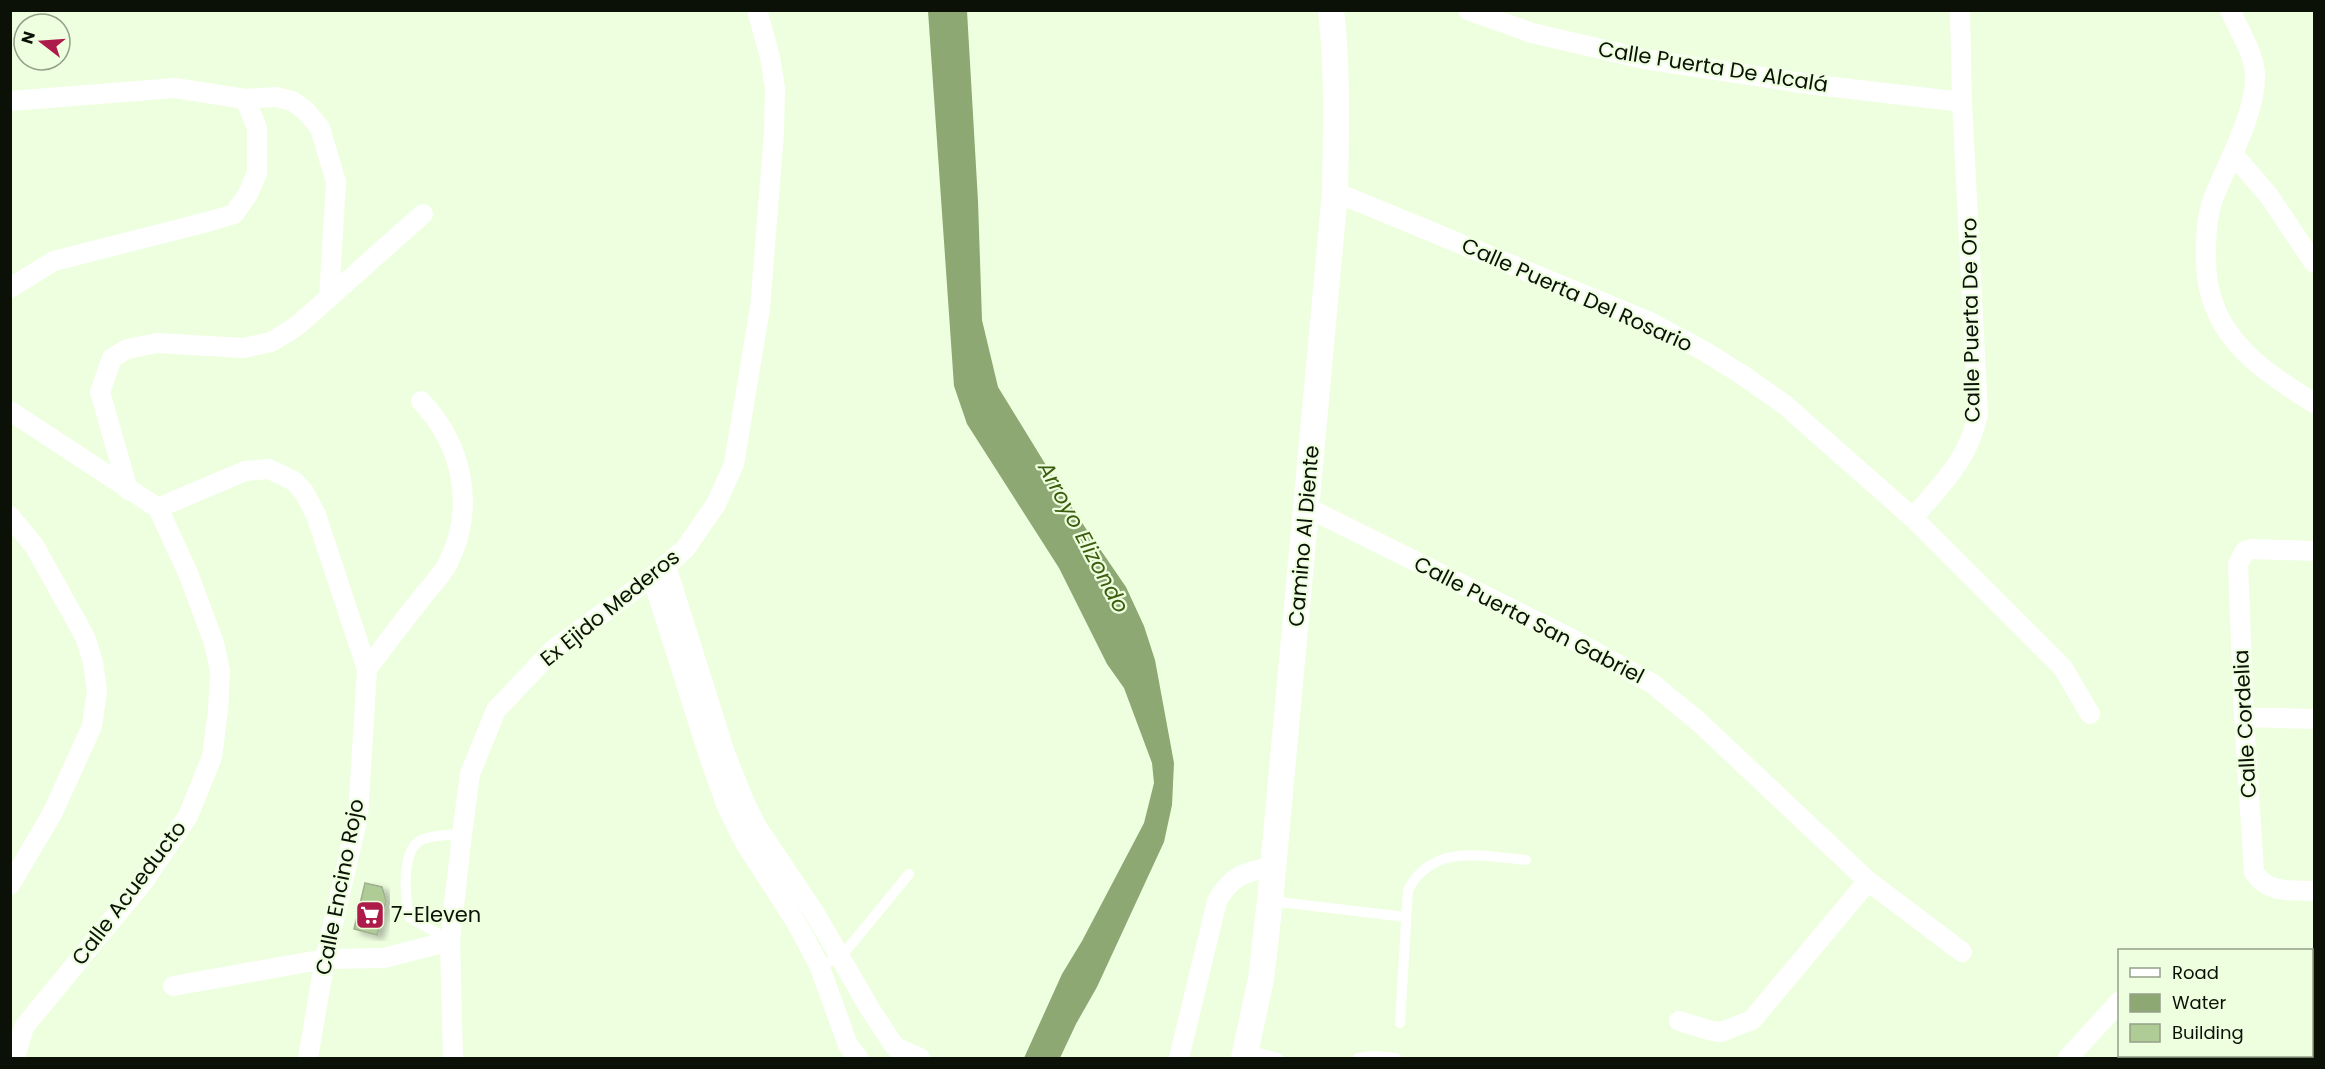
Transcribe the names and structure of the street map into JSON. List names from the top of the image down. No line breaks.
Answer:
{"streets":{"street":["Calle Puerta De Alcalá","Calle Puerta Del Rosario","Calle Puerta De Oro","Camino Al Diente","Ex Ejido Mederos","Calle Puerta San Gabriel","Calle Cordelia","Calle Encino Rojo","Calle Acueducto"]},"crossings":[["Calle Puerta De Alcalá","Calle Puerta De Oro"],["Calle Puerta Del Rosario","Calle Puerta De Oro"],["Calle Puerta Del Rosario","Camino Al Diente"],["Camino Al Diente","Calle Puerta San Gabriel"],["Calle Encino Rojo","Calle Acueducto"]],"water":["Arroyo Elizondo"],"places":{"supermarket":["7-Eleven"]},"legend":["Road","Water","Building"],"north":"left"}
